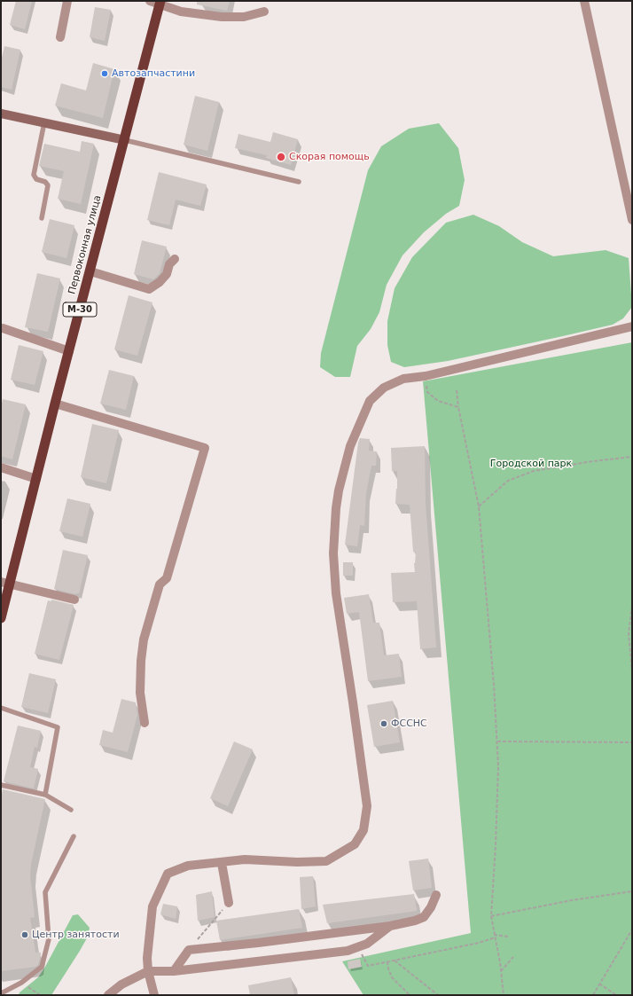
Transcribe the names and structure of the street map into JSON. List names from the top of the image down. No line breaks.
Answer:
{"streets":{"highway":["Первоконная улица","М-30"]},"parks":["Городской парк"],"places":["Автозапчастини","Скорая помощь","ФССНС","Центр занятости"]}
